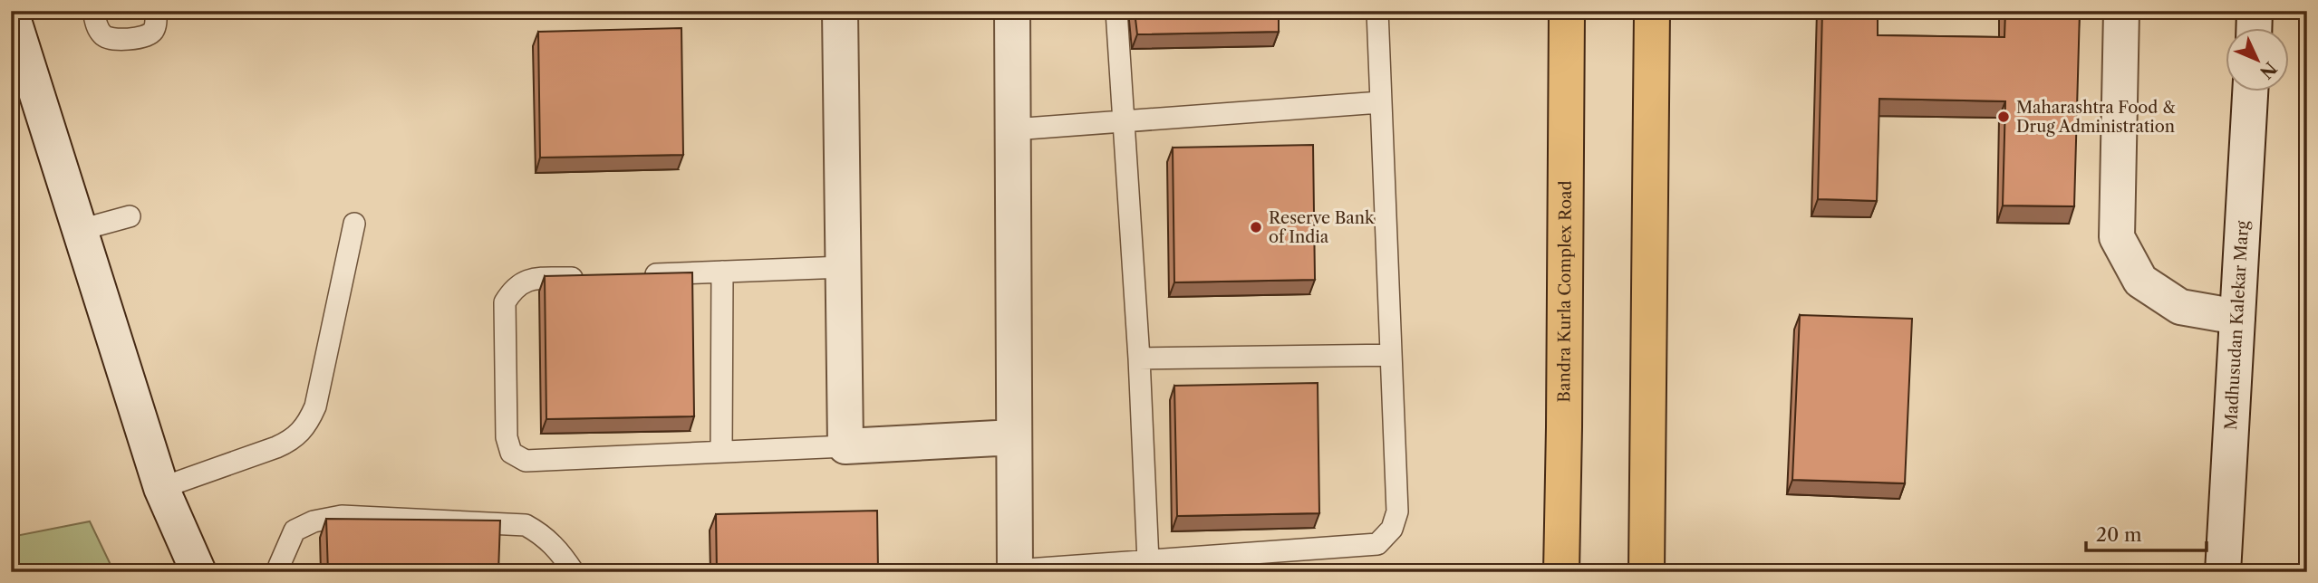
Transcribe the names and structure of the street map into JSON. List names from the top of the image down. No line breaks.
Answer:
{"streets":{"main road":["Bandra Kurla Complex Road"],"street":["Madhusudan Kalekar Marg"]},"places":["Maharashtra Food & Drug Administration","Reserve Bank of India"],"scale_bar":"20 m","north":"bottom right"}
